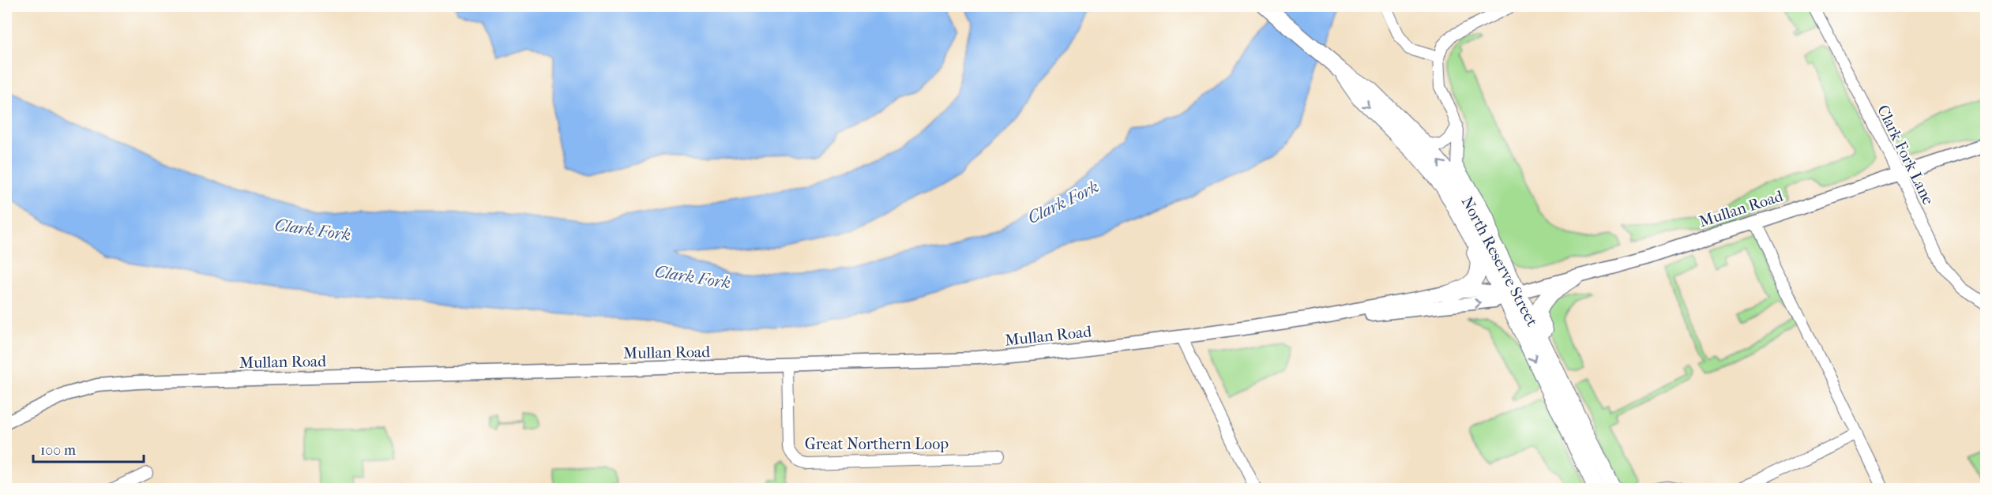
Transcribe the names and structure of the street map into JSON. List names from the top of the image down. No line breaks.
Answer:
{"streets":{"highway":["North Reserve Street"],"main road":["Mullan Road"],"street":["Clark Fork Lane","Great Northern Loop"]},"crossings":[["Clark Fork Lane","Mullan Road"],["Mullan Road","North Reserve Street"],["Mullan Road","Great Northern Loop"]],"water":["Clark Fork"],"scale_bar":"100 m"}
